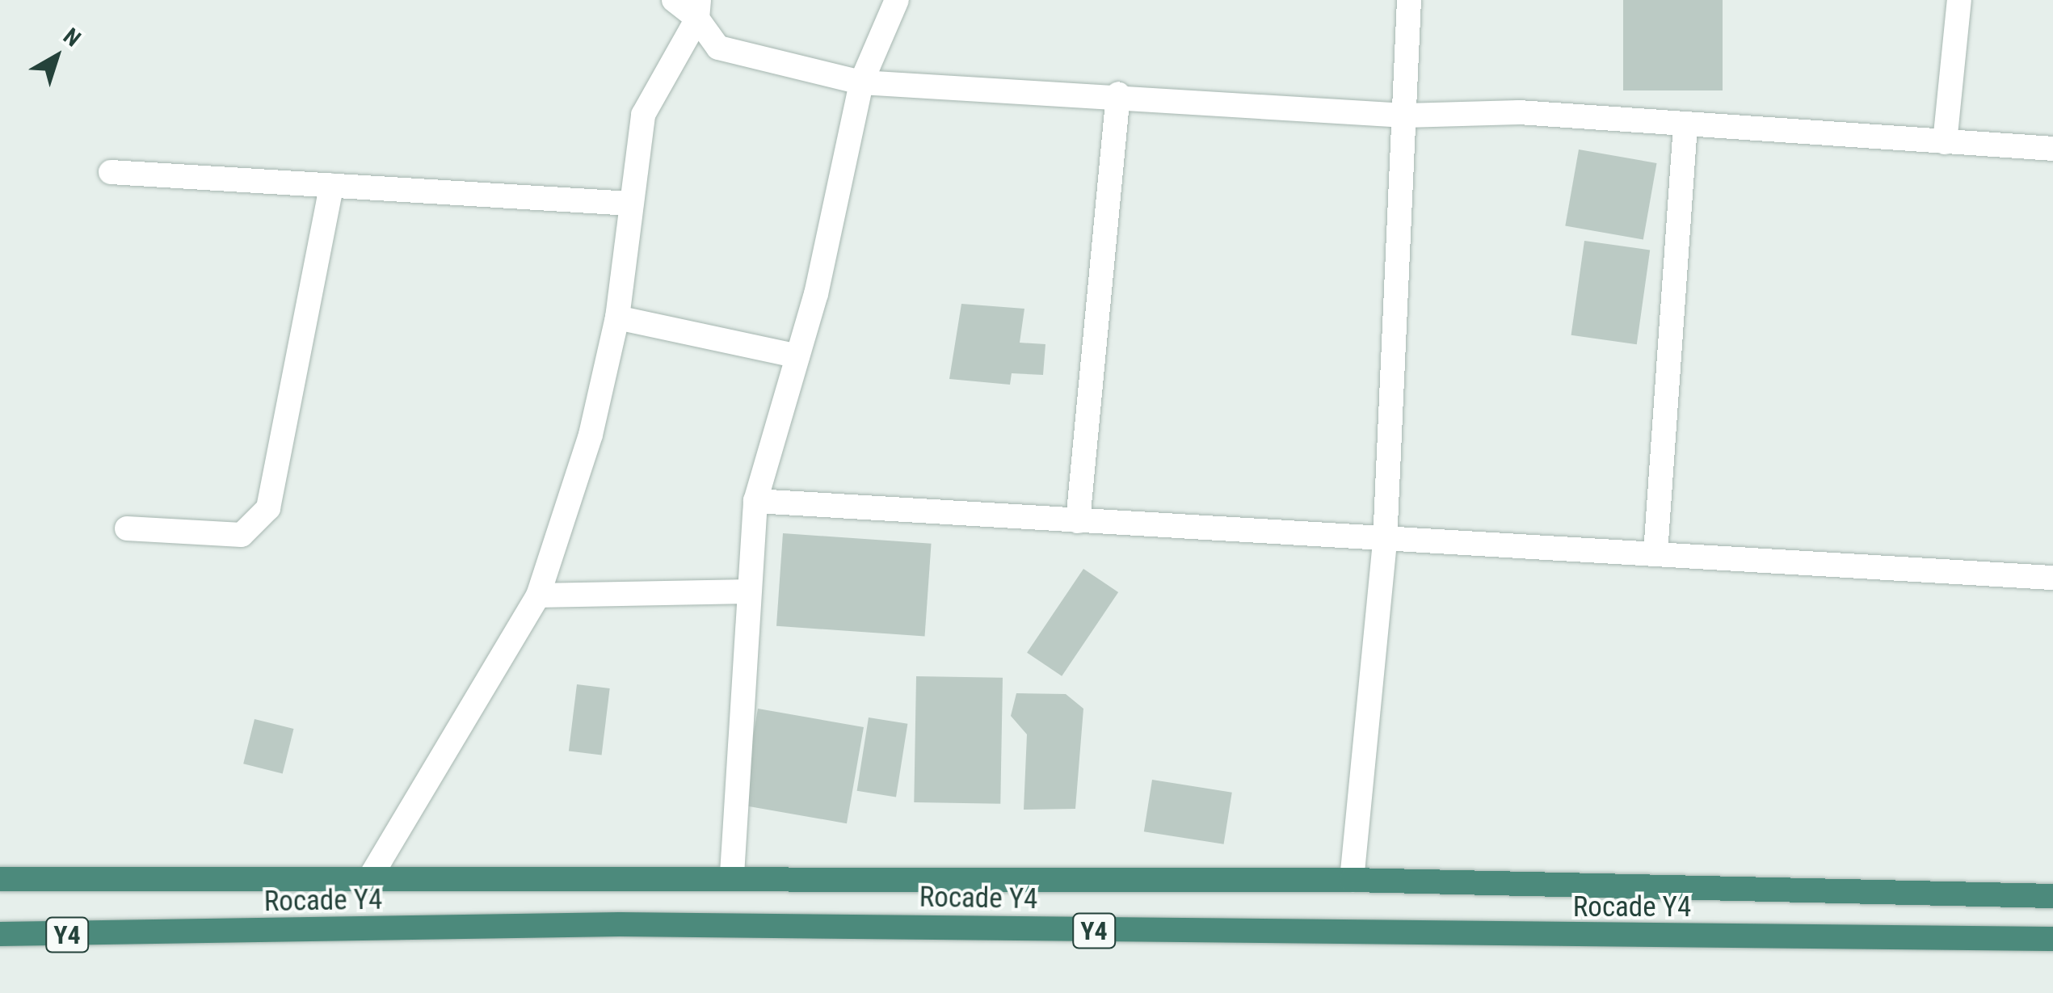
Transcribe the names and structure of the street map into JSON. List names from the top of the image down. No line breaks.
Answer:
{"streets":{"highway":["Rocade Y4","Y4"]},"north":"top right"}
